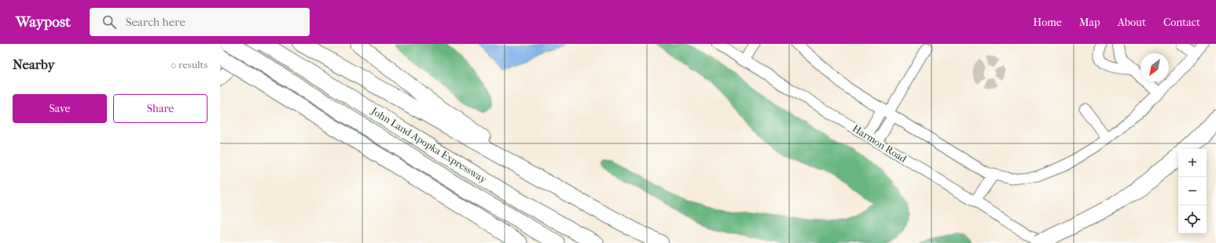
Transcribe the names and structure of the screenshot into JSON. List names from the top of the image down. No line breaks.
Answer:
{"streets":{"highway":["John Land Apopka Expressway"],"street":["Harmon Road"]},"north":"bottom left","page":{"header":"Waypost","search":"Search here","nav":["Home","Map","About","Contact"],"heading":["Nearby","0 results"],"buttons":["Save","Share"],"map_buttons":["+","−"]}}
